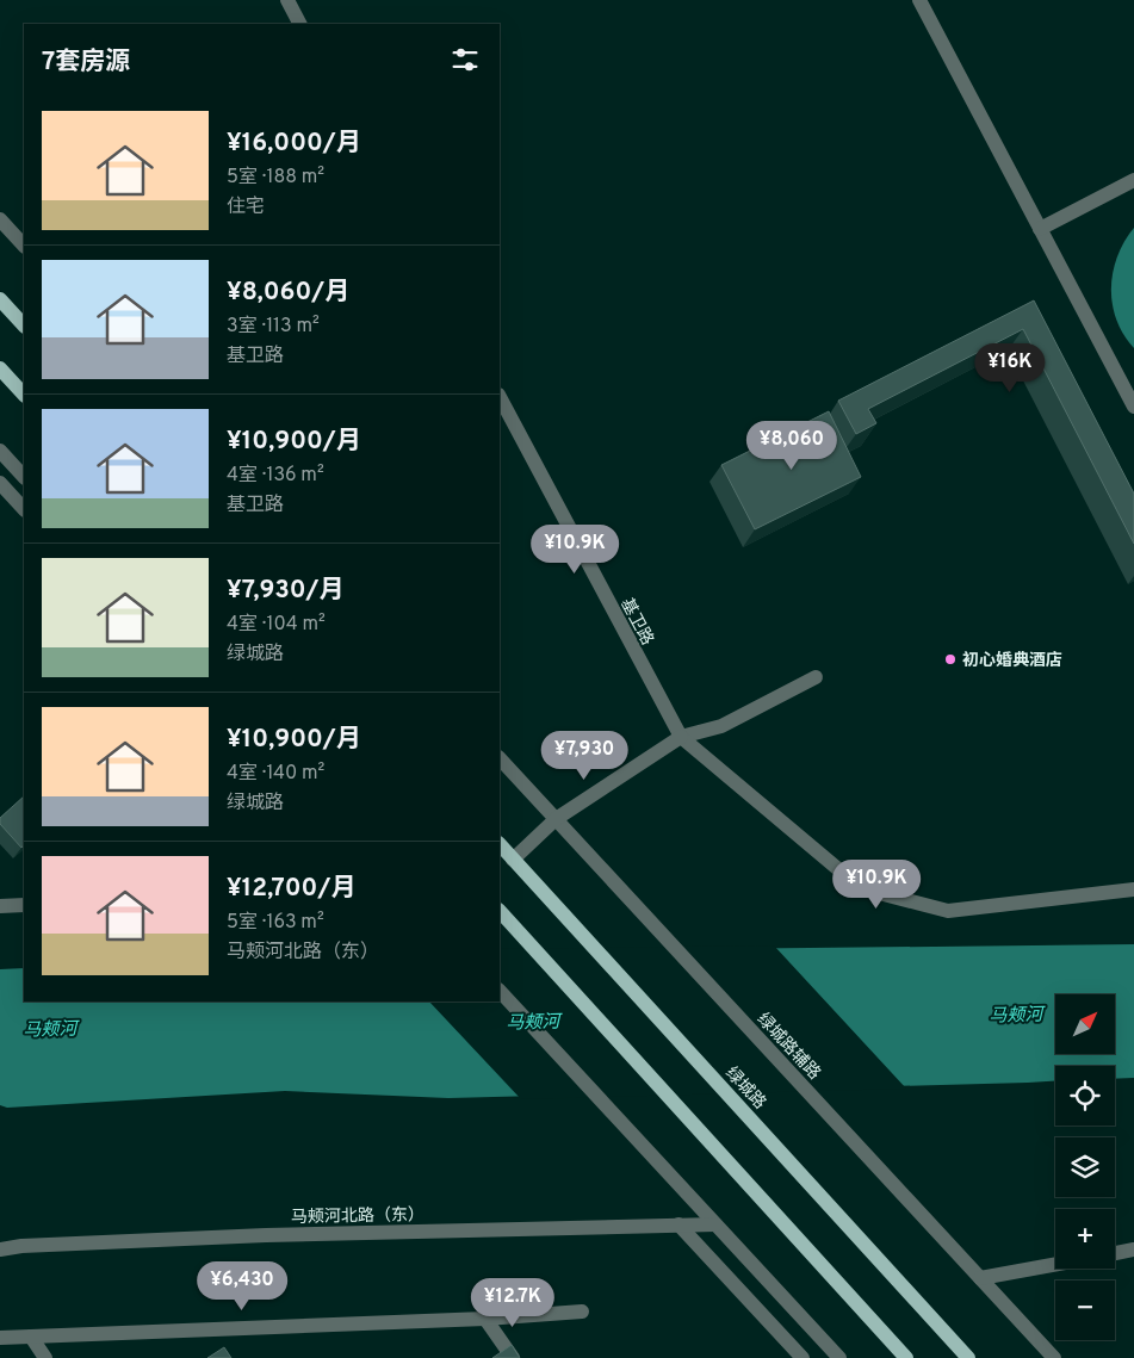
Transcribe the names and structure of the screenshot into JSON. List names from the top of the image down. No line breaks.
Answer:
{"streets":{"main road":["绿城路"],"street":["基卫路","绿城路辅路","马颊河北路（东）"]},"water":["马颊河"],"places":["初心婚典酒店"],"north":"top right","page":{"heading":"7套房源","list":[{"name":"¥16,000/月","note":"5室 · 188 m² · 住宅"},{"name":"¥8,060/月","note":"3室 · 113 m² · 基卫路"},{"name":"¥10,900/月","note":"4室 · 136 m² · 基卫路"},{"name":"¥7,930/月","note":"4室 · 104 m² · 绿城路"},{"name":"¥10,900/月","note":"4室 · 140 m² · 绿城路"},{"name":"¥12,700/月","note":"5室 · 163 m² · 马颊河北路（东）"}],"price":["¥16K","¥8,060","¥10.9K","¥7,930","¥10.9K","¥6,430","¥12.7K"],"map_buttons":["+","−"]}}
